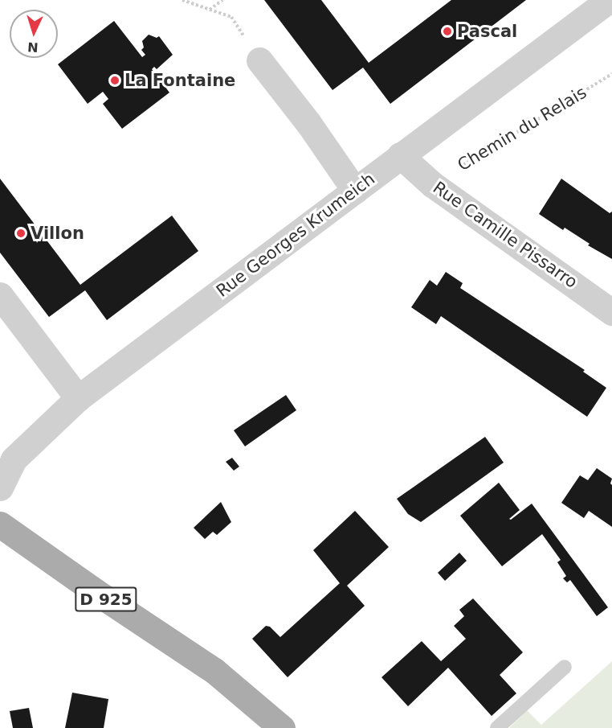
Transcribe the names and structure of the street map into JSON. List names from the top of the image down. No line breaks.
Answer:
{"streets":{"main road":["D 925"],"street":["Rue Georges Krumeich","Rue Camille Pissarro"],"path":["Chemin du Relais"]},"crossings":[["Chemin du Relais","Rue Camille Pissarro"],["Rue Georges Krumeich","Rue Camille Pissarro"]],"places":["Pascal","La Fontaine","Villon"],"north":"bottom"}
